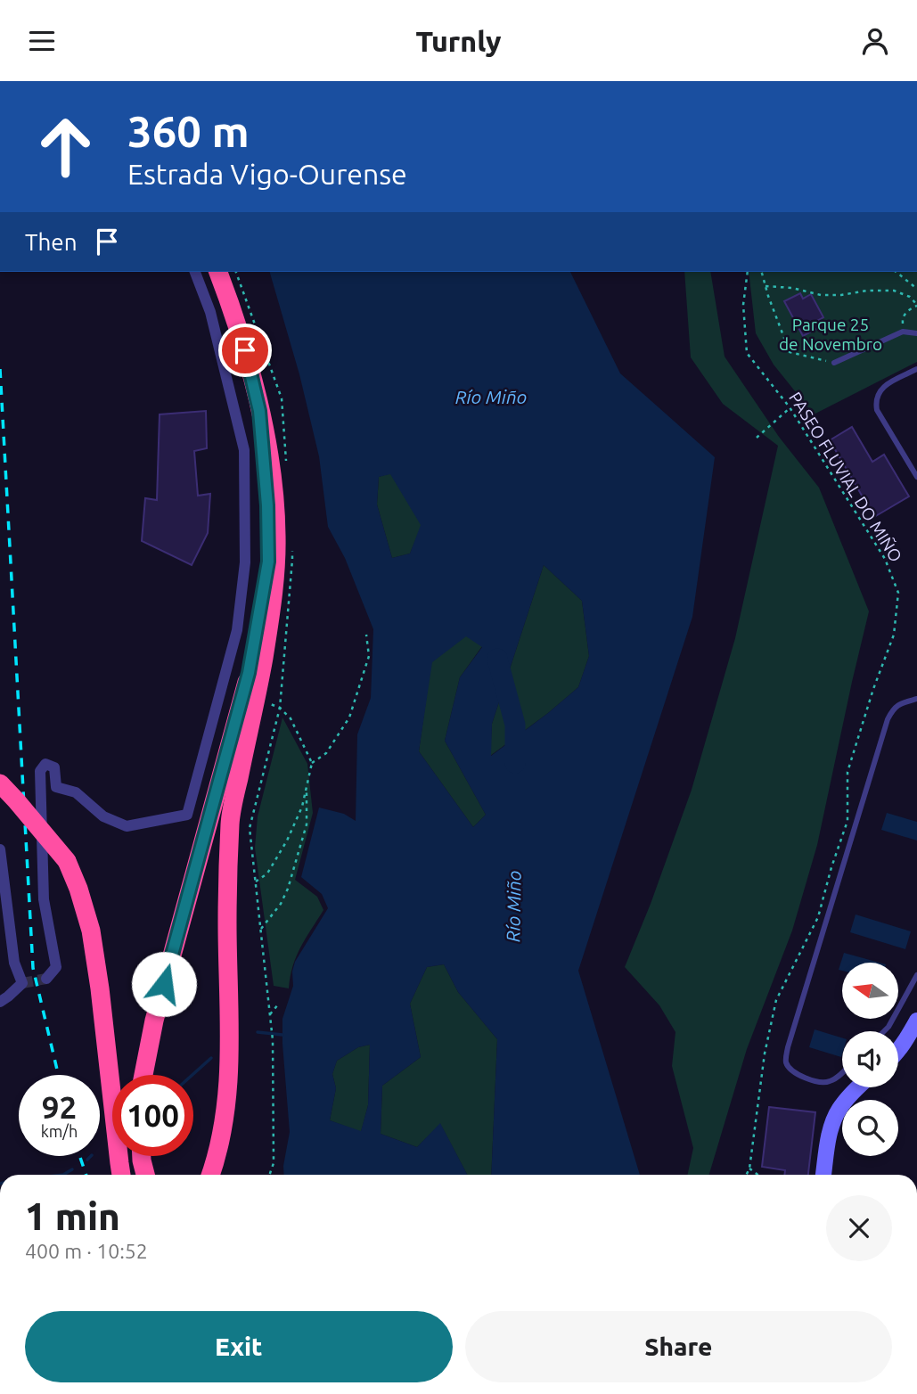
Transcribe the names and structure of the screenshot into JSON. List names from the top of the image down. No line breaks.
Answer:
{"streets":{"path":["PASEO FLUVIAL DO MIÑO"]},"water":["Río Miño"],"parks":["Parque 25 de Novembro"],"north":"left","page":{"header":"Turnly","turn":["360 m","Estrada Vigo-Ourense"],"then":"Then","speed":"92 km/h","limit":"100","heading":["1 min","400 m · 10:52"],"buttons":["Exit","Share"]}}
